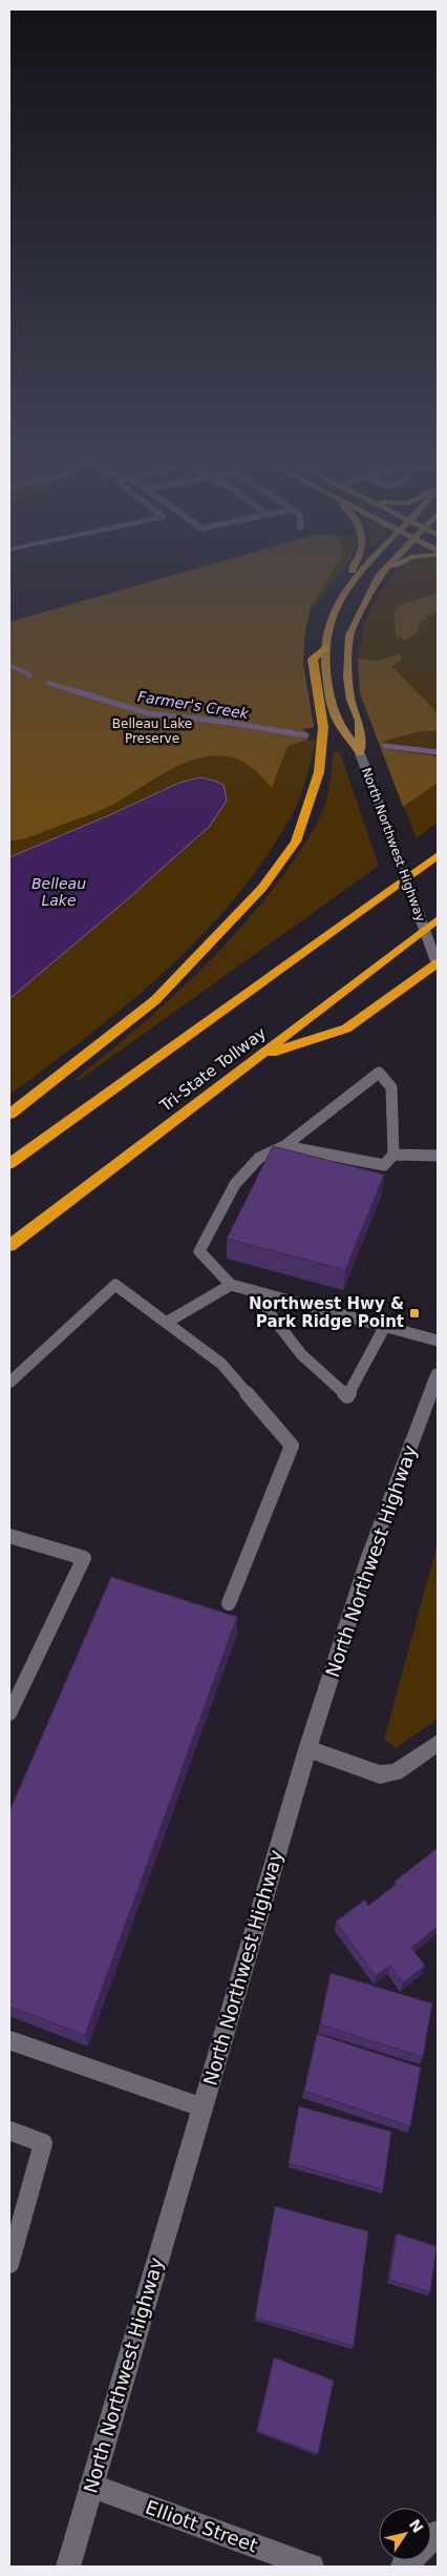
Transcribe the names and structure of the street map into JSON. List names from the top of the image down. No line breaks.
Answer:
{"streets":{"highway":["Tri-State Tollway"],"main road":["North Northwest Highway","Elliott Street"]},"crossings":[["North Northwest Highway","Elliott Street"]],"water":["Farmer's Creek","Belleau Lake"],"parks":["Belleau Lake Preserve"],"places":{"transit":["Northwest Hwy & Park Ridge Point"]},"north":"top right"}
